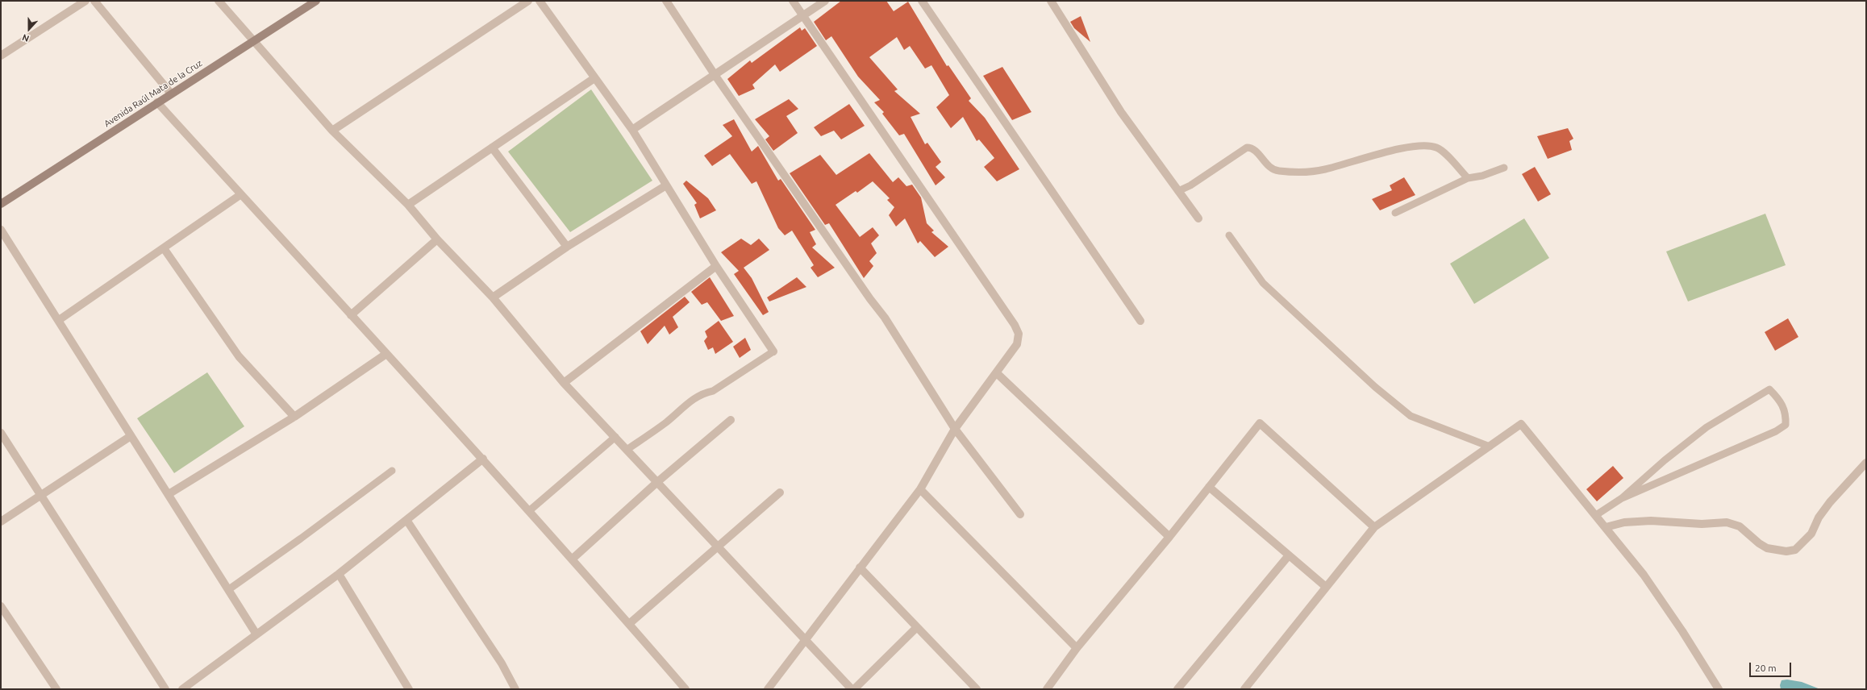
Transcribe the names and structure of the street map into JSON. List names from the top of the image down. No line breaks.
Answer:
{"streets":{"street":["Avenida Raúl Mata de la Cruz"]},"scale_bar":"20 m","north":"bottom"}
